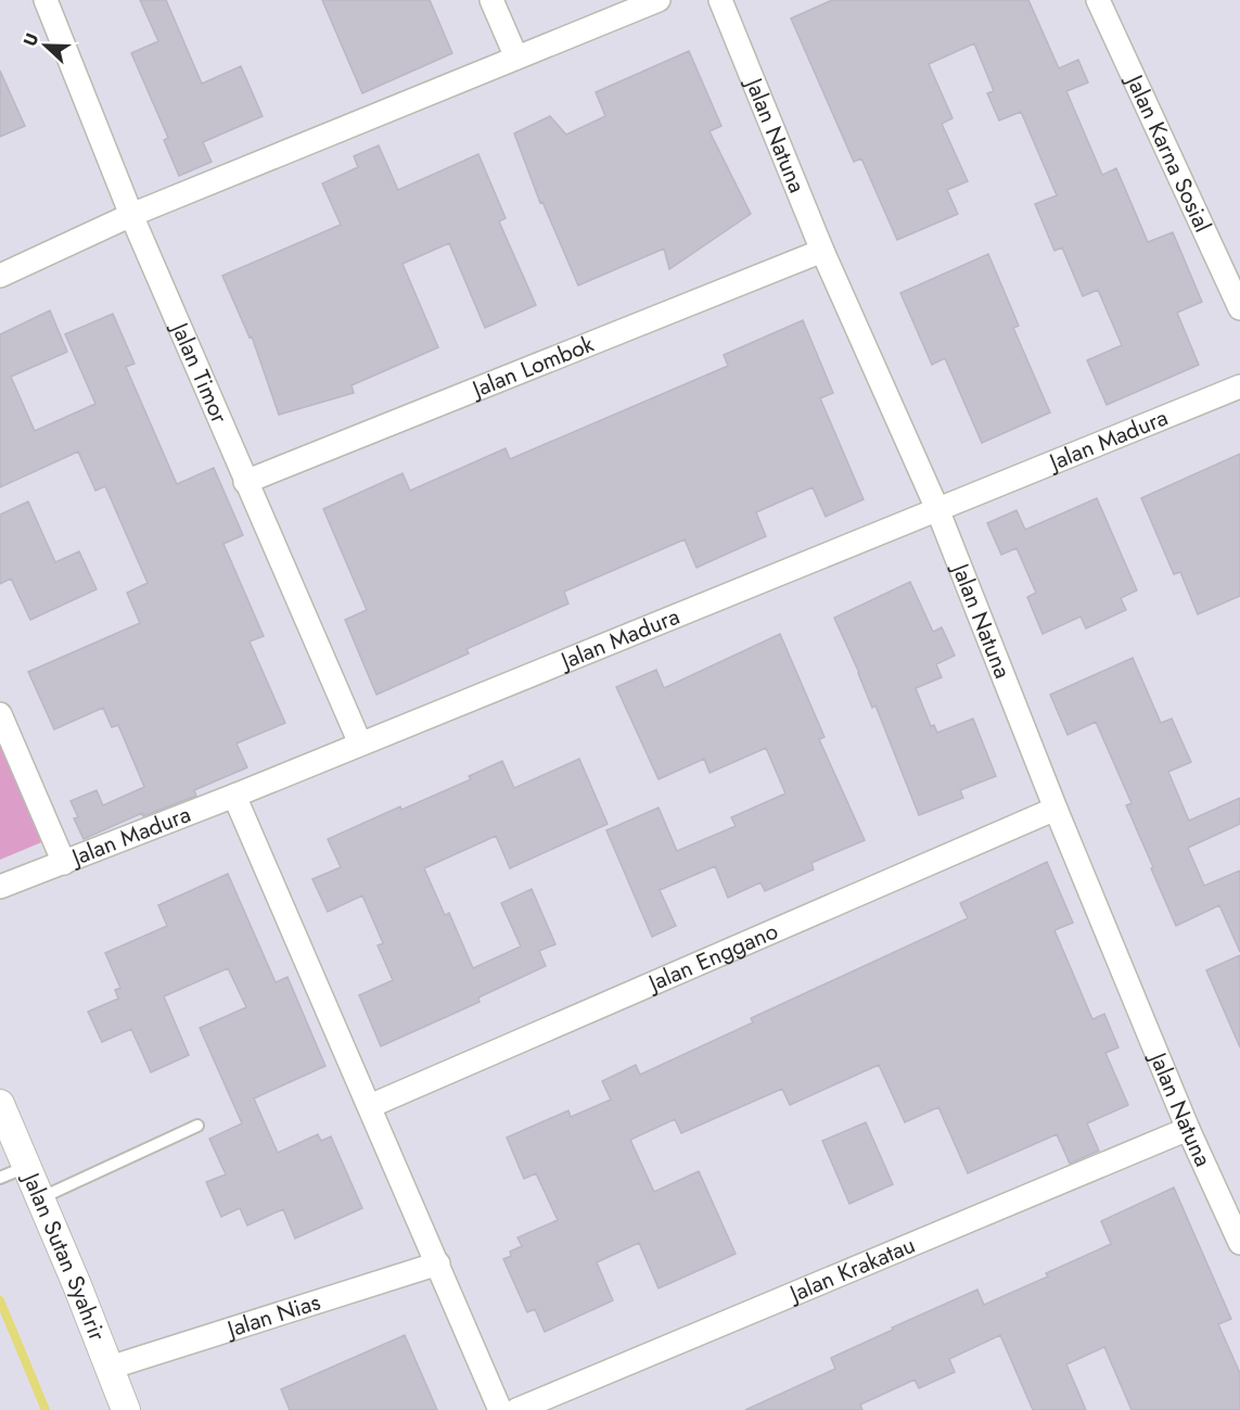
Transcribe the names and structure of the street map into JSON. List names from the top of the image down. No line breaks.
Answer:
{"streets":{"street":["Jalan Natuna","Jalan Karna Sosial","Jalan Lombok","Jalan Timor","Jalan Madura","Jalan Enggano","Jalan Sutan Syahrir","Jalan Krakatau","Jalan Nias"]},"crossings":[["Jalan Natuna","Jalan Lombok"],["Jalan Natuna","Jalan Madura"],["Jalan Natuna","Jalan Enggano"],["Jalan Natuna","Jalan Krakatau"],["Jalan Lombok","Jalan Timor"],["Jalan Timor","Jalan Madura"],["Jalan Sutan Syahrir","Jalan Nias"]],"north":"left"}
